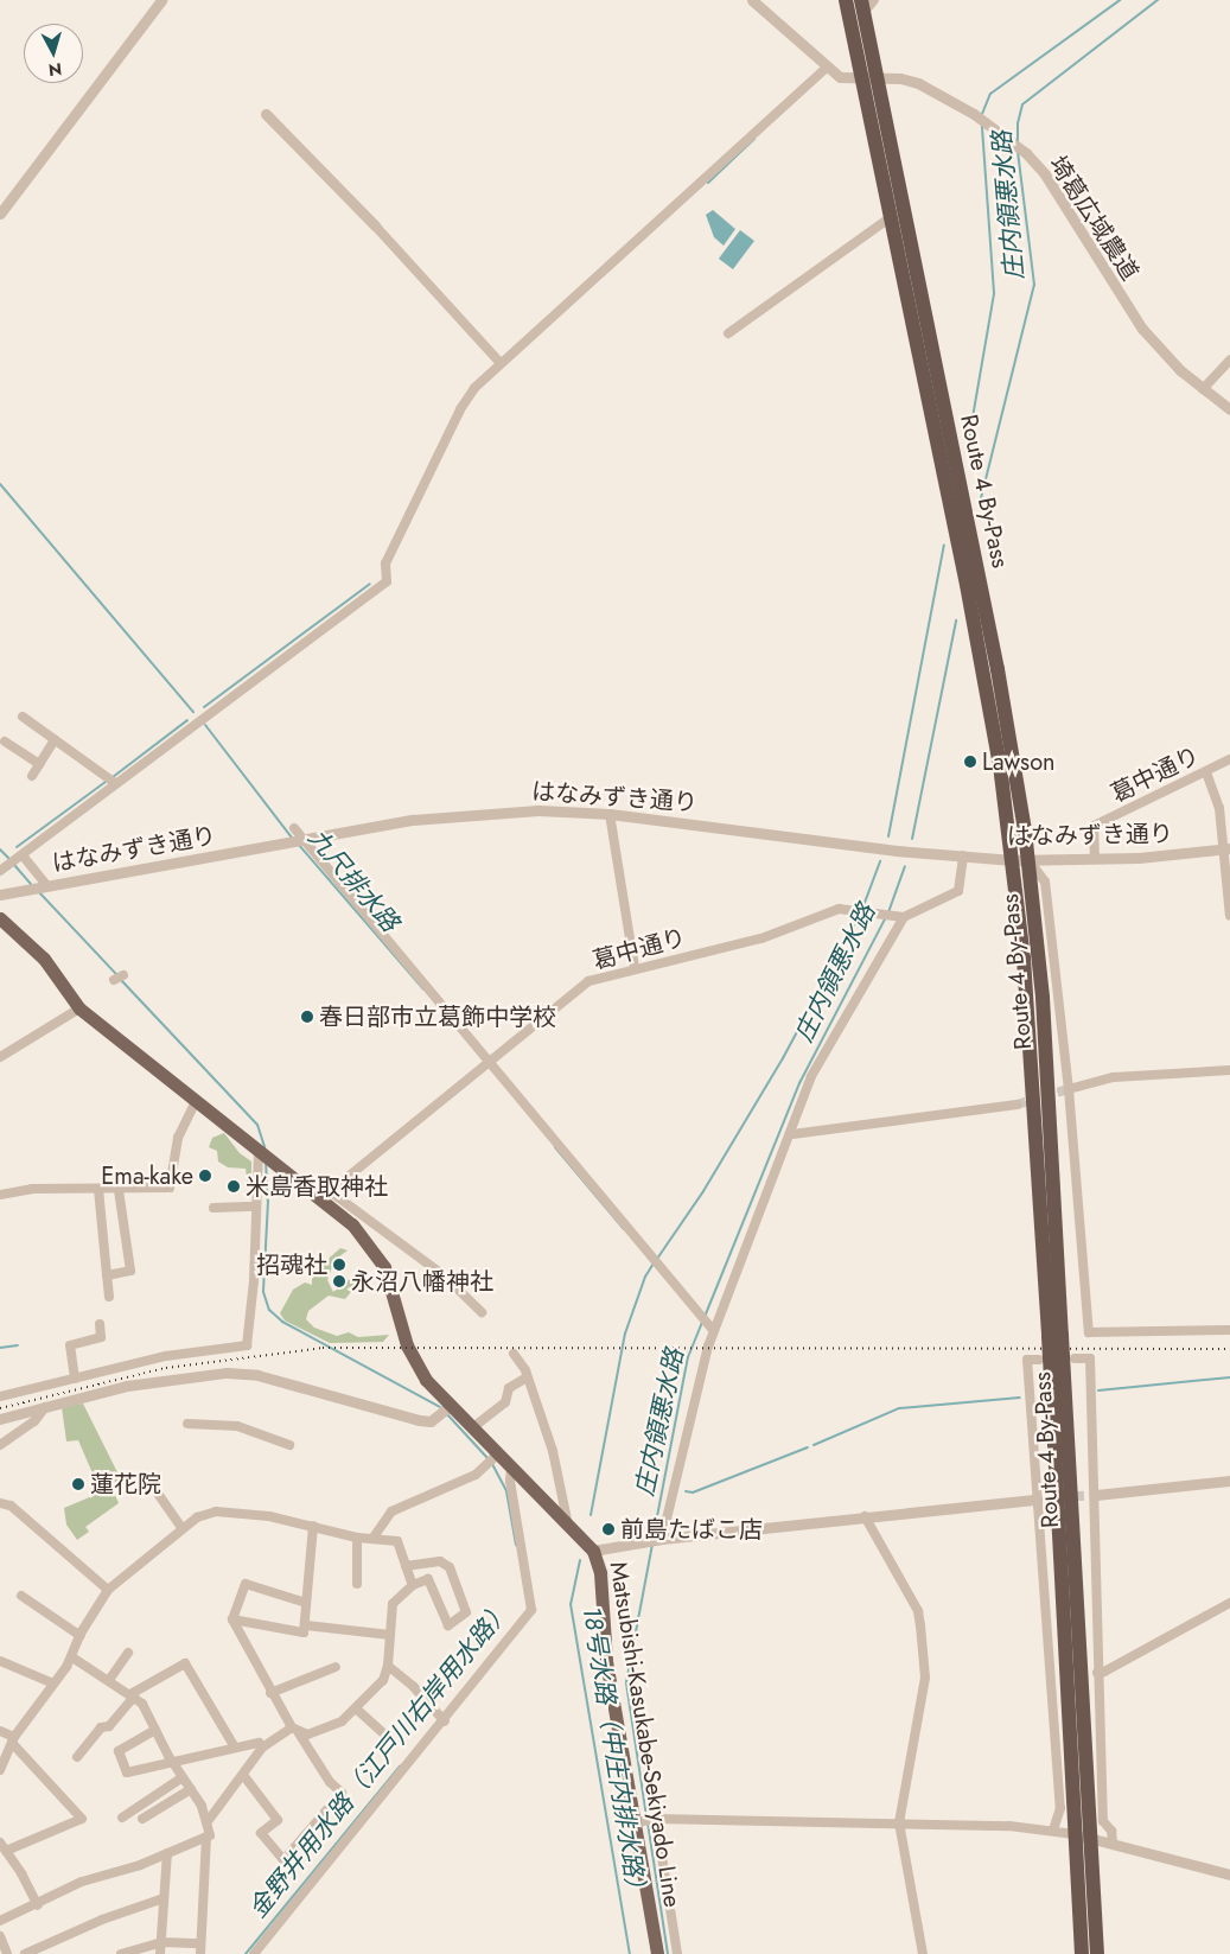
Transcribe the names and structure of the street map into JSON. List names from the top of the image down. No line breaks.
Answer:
{"streets":{"highway":["Route 4 By-Pass"],"main road":["Matsubishi-Kasukabe-Sekiyado Line"],"street":["埼葛広域農道","葛中通り","はなみずき通り"]},"crossings":[["埼葛広域農道","Route 4 By-Pass"],["Route 4 By-Pass","はなみずき通り"],["葛中通り","はなみずき通り"],["葛中通り","Matsubishi-Kasukabe-Sekiyado Line"]],"water":["庄内領悪水路","九尺排水路","18号水路（中庄内排水路）","金野井用水路（江戸川右岸用水路）"],"places":["Lawson","春日部市立葛飾中学校","Ema-kake","米島香取神社","招魂社","永沼八幡神社","蓮花院","前島たばこ店"],"north":"bottom"}
